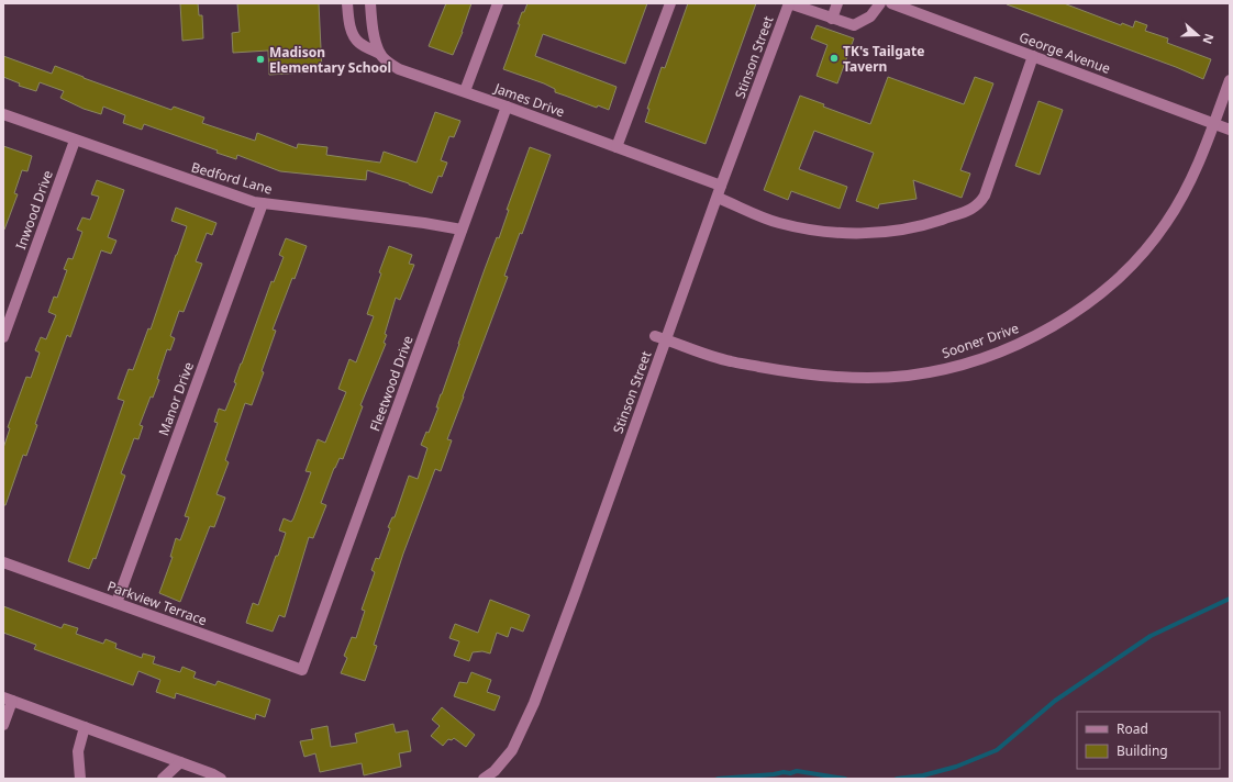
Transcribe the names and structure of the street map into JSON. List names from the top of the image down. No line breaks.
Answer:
{"streets":{"street":["George Avenue","Stinson Street","James Drive","Bedford Lane","Inwood Drive","Sooner Drive","Fleetwood Drive","Manor Drive","Parkview Terrace"]},"crossings":[["George Avenue","Sooner Drive"],["Stinson Street","James Drive"],["Stinson Street","Sooner Drive"],["James Drive","Fleetwood Drive"],["Bedford Lane","Inwood Drive"],["Bedford Lane","Fleetwood Drive"],["Bedford Lane","Manor Drive"],["Fleetwood Drive","Parkview Terrace"],["Manor Drive","Parkview Terrace"]],"places":["TK's Tailgate Tavern","Madison Elementary School"],"legend":["Road","Building"],"north":"right"}
